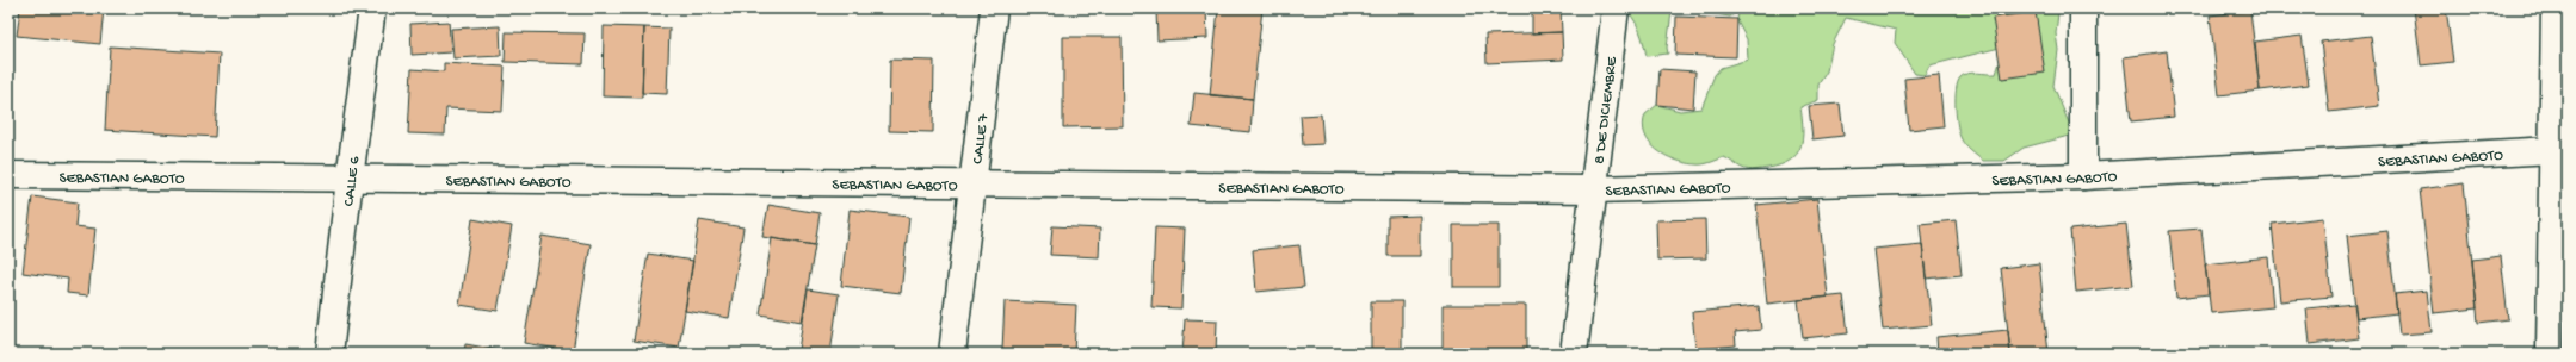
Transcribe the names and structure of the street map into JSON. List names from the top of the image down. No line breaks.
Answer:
{"streets":{"street":["8 DE DICIEMBRE","CALLE 7","SEBASTIAN GABOTO","CALLE 6"]},"crossings":[["8 DE DICIEMBRE","SEBASTIAN GABOTO"],["CALLE 7","SEBASTIAN GABOTO"],["SEBASTIAN GABOTO","CALLE 6"]]}
